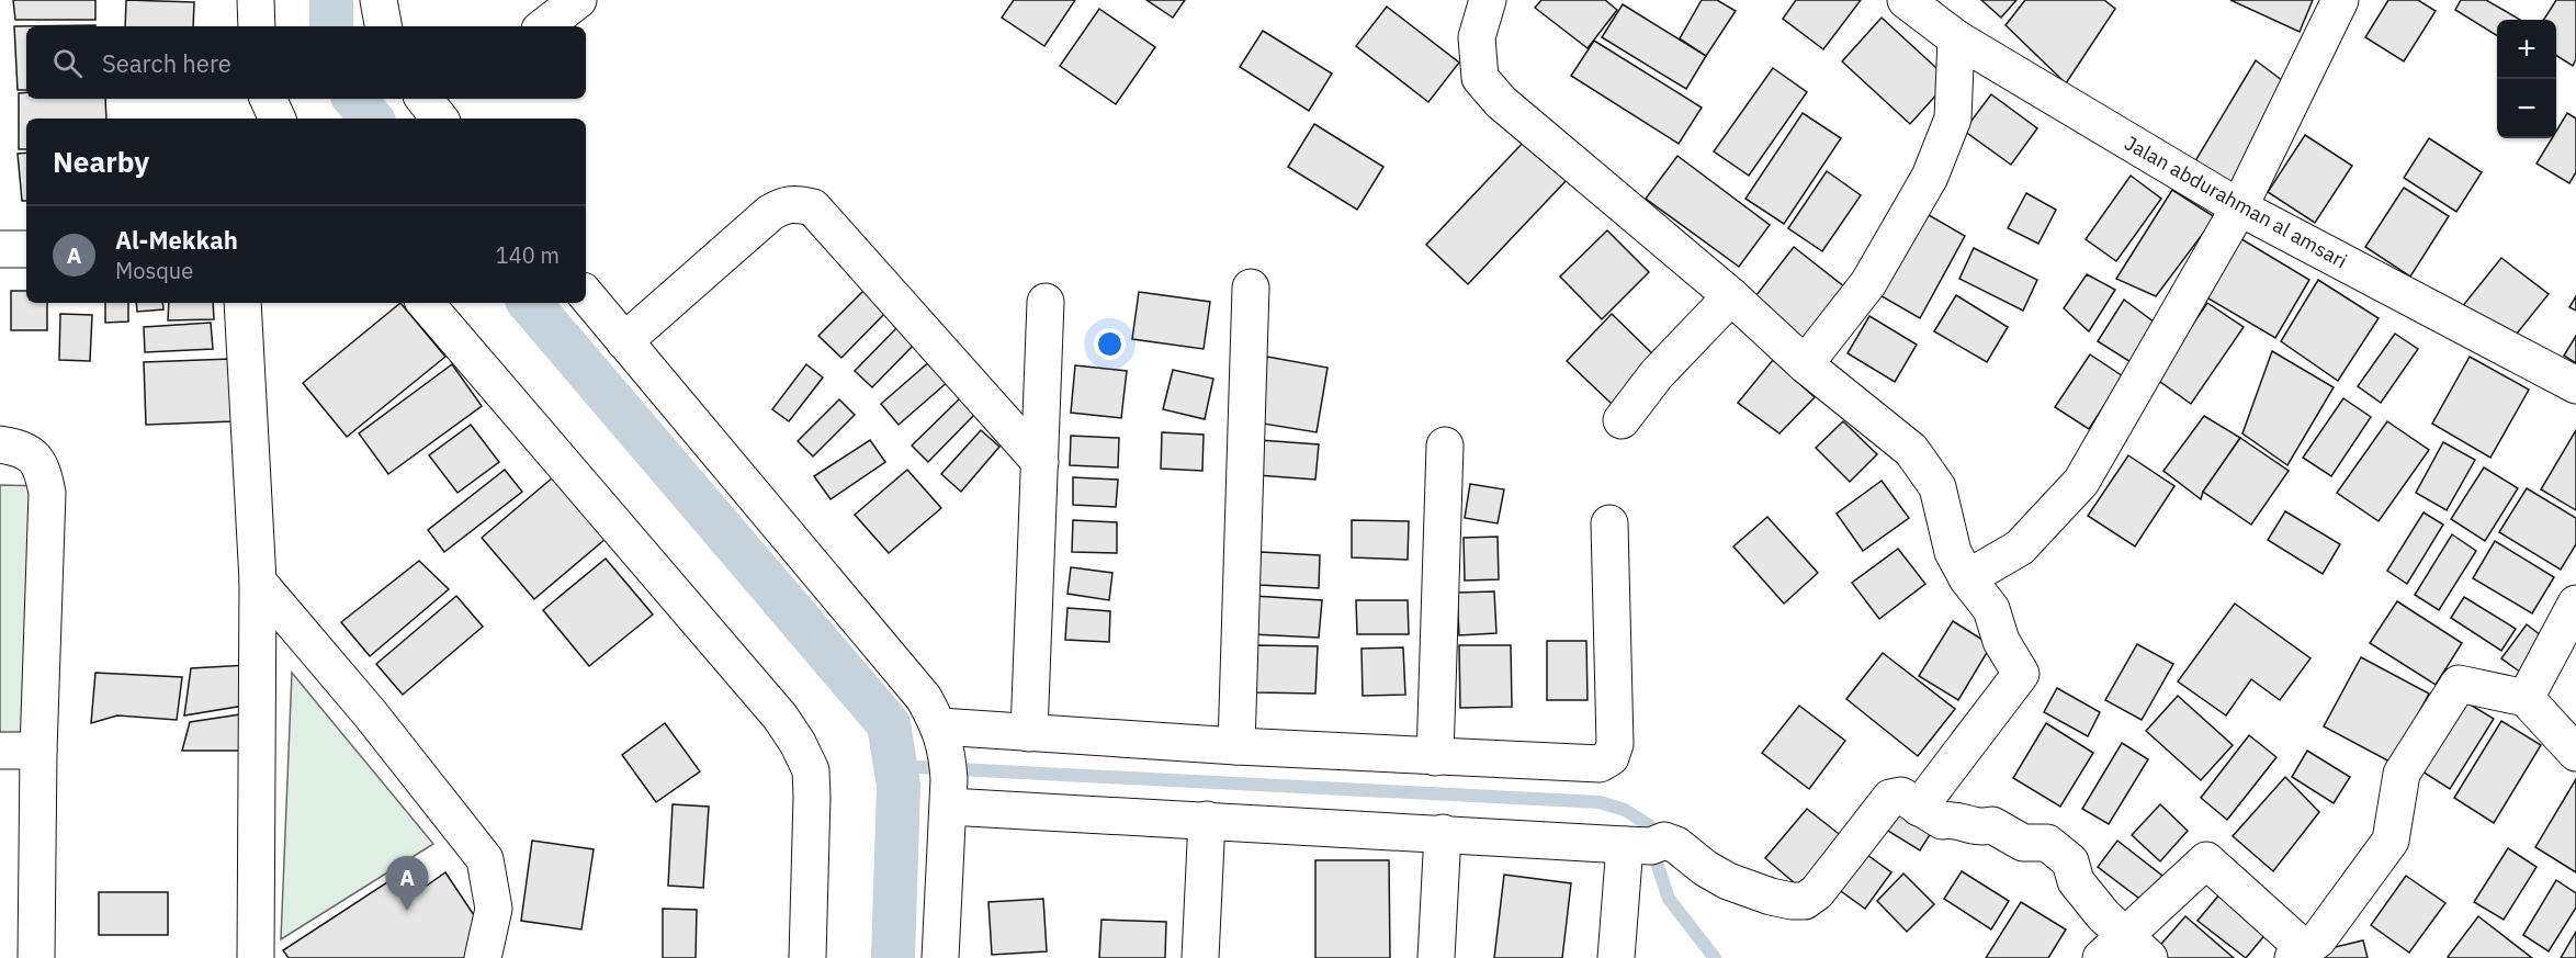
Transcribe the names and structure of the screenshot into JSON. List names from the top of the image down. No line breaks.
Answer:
{"streets":{"street":["Jalan abdurahman al amsari"]},"page":{"map_buttons":["+","−"],"search":"Search here","heading":"Nearby","list":[{"mark":"A","name":"Al-Mekkah","note":"Mosque","value":"140 m"}],"pins":"A"}}
